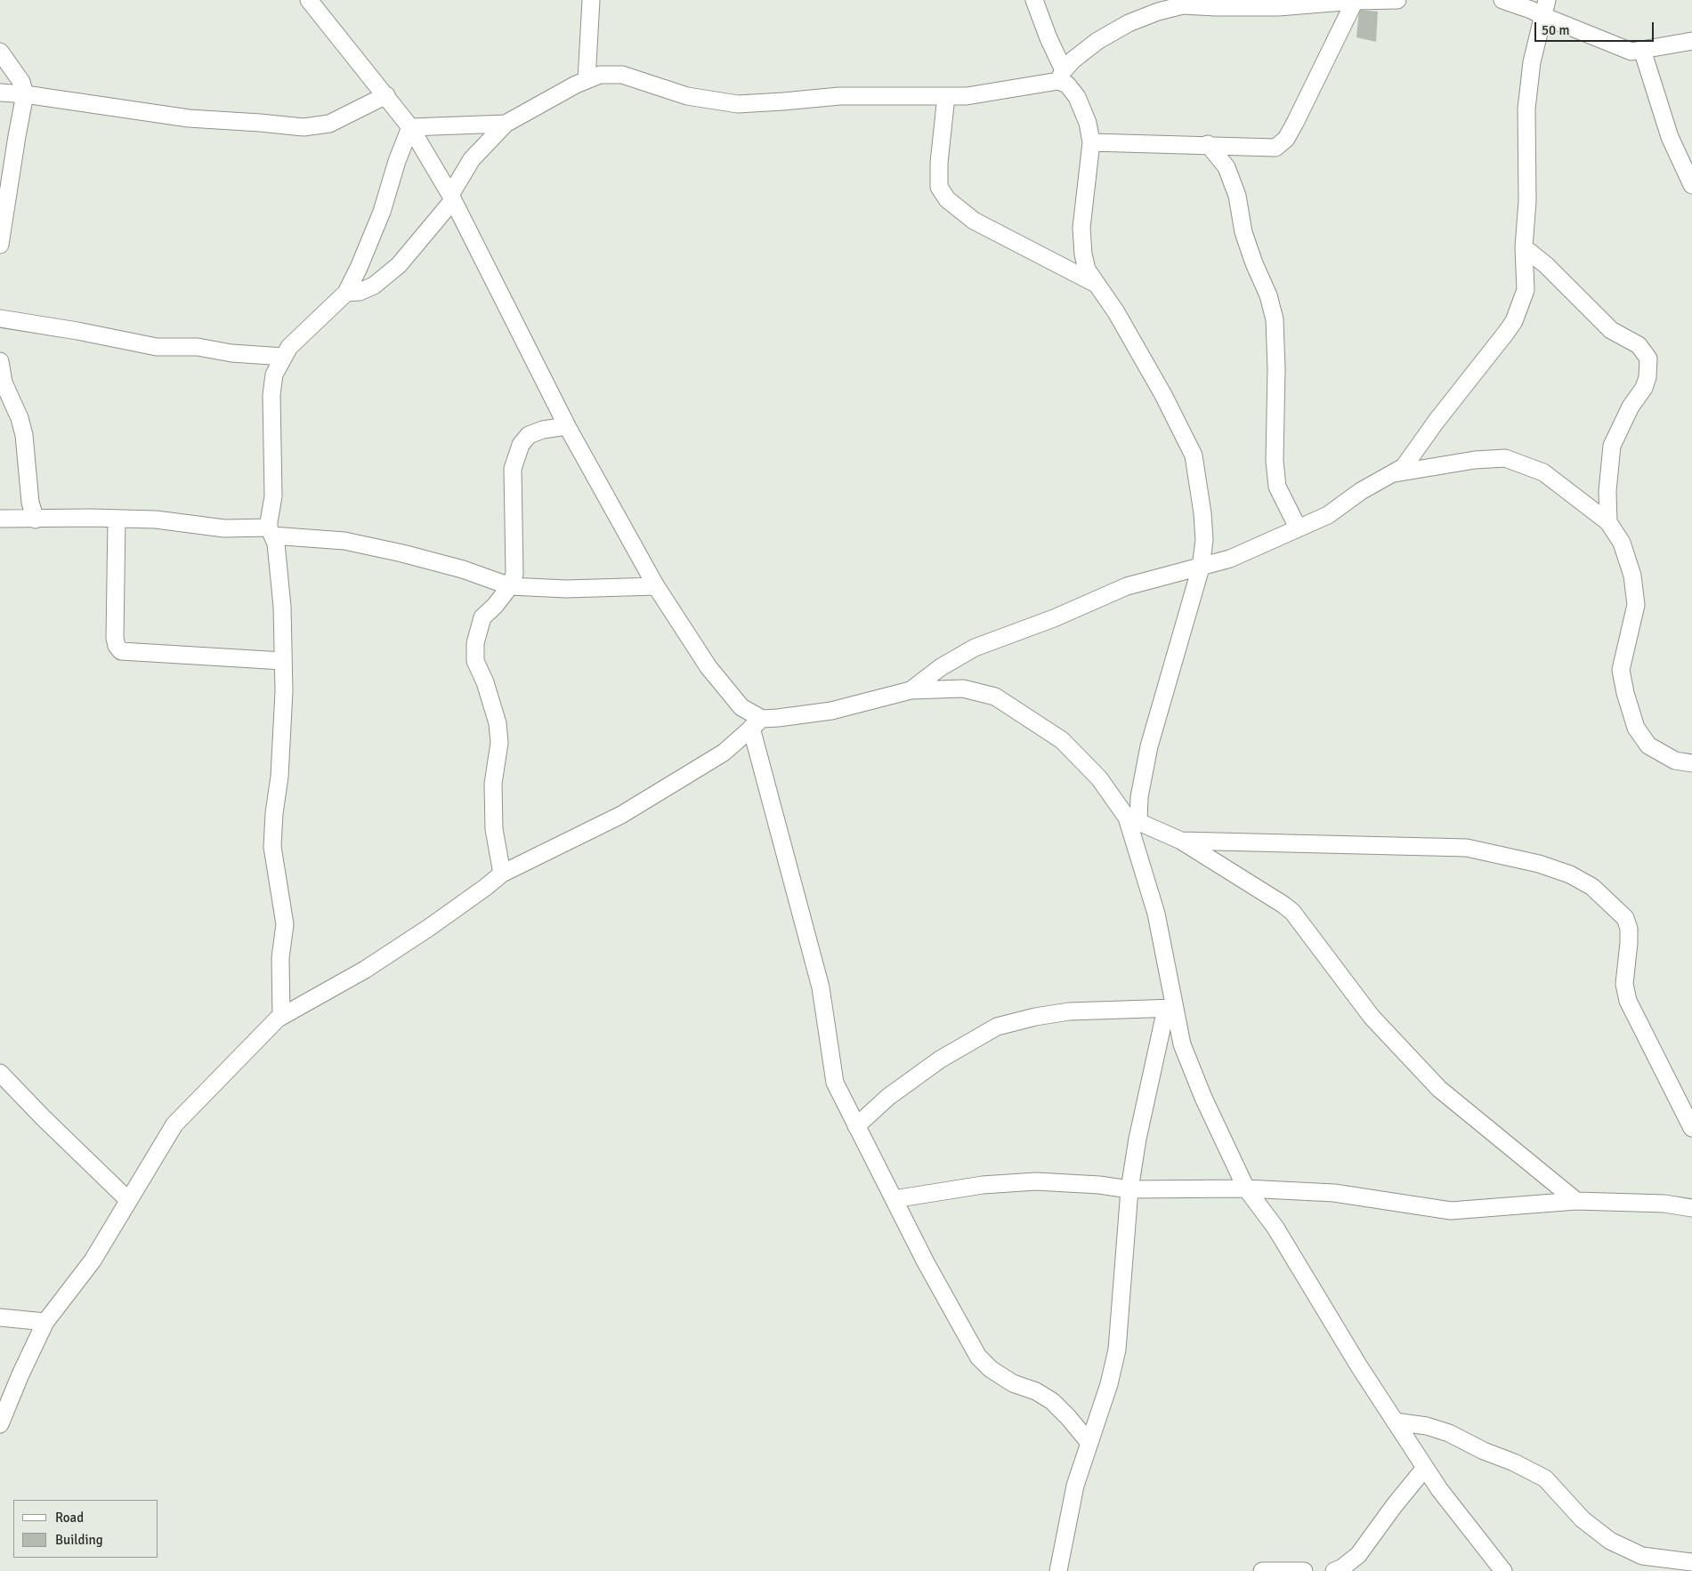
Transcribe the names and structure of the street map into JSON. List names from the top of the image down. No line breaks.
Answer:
{"legend":["Road","Building"],"scale_bar":"50 m"}
